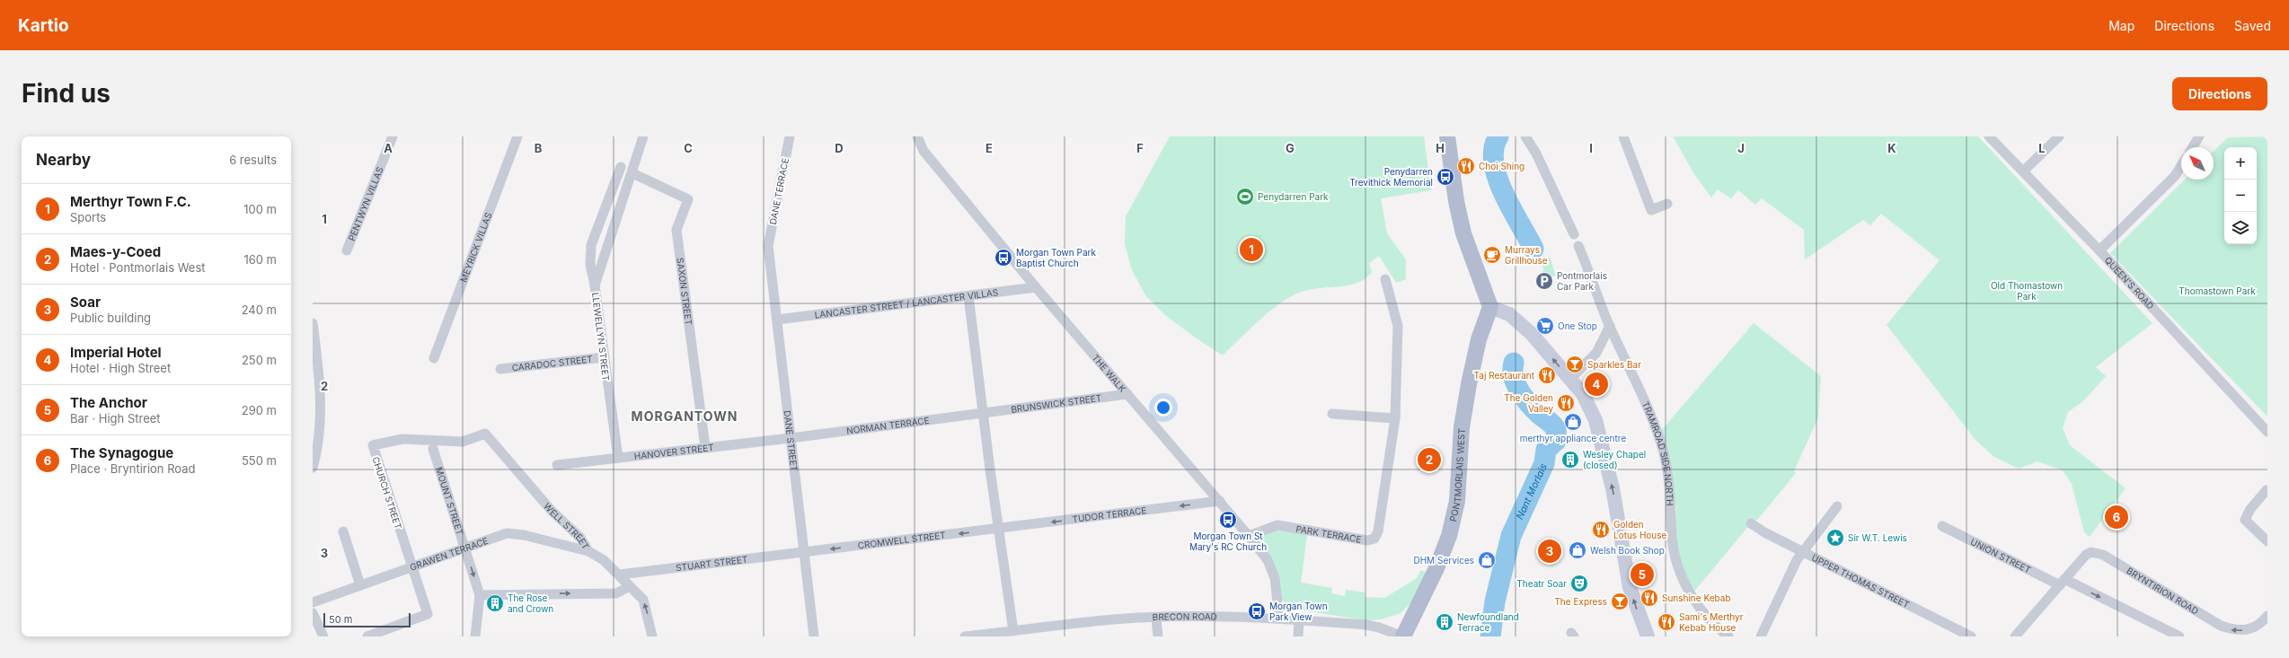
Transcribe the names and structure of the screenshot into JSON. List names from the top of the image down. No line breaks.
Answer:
{"streets":{"main road":["PONTMORLAIS WEST"],"street":["DANE TERRACE","PENTWYN VILLAS","MEYRICK VILLAS","QUEEN'S ROAD","SAXON STREET","LANCASTER STREET / LANCASTER VILLAS","LLEWELLYN STREET","CARADOC STREET","THE WALK","BRUNSWICK STREET","NORMAN TERRACE","DANE STREET","HANOVER STREET","TRAMROAD SIDE NORTH","CHURCH STREET","MOUNT STREET","TUDOR TERRACE","WELL STREET","PARK TERRACE","CROMWELL STREET","GRAWEN TERRACE","UNION STREET","STUART STREET","UPPER THOMAS STREET","BRYNTIRION ROAD","BRECON ROAD"]},"crossings":[["DANE TERRACE","DANE STREET"],["SAXON STREET","LLEWELLYN STREET"],["SAXON STREET","HANOVER STREET"],["LANCASTER STREET / LANCASTER VILLAS","THE WALK"],["LANCASTER STREET / LANCASTER VILLAS","DANE STREET"],["LLEWELLYN STREET","CARADOC STREET"],["LLEWELLYN STREET","HANOVER STREET"],["THE WALK","BRUNSWICK STREET"],["THE WALK","TUDOR TERRACE"],["THE WALK","PARK TERRACE"],["THE WALK","BRECON ROAD"],["BRUNSWICK STREET","NORMAN TERRACE"],["NORMAN TERRACE","DANE STREET"],["NORMAN TERRACE","HANOVER STREET"],["DANE STREET","HANOVER STREET"],["DANE STREET","CROMWELL STREET"],["DANE STREET","STUART STREET"],["PONTMORLAIS WEST","BRECON ROAD"],["CHURCH STREET","WELL STREET"],["CHURCH STREET","GRAWEN TERRACE"],["MOUNT STREET","GRAWEN TERRACE"],["TUDOR TERRACE","CROMWELL STREET"],["WELL STREET","GRAWEN TERRACE"],["WELL STREET","STUART STREET"],["CROMWELL STREET","STUART STREET"],["UNION STREET","BRYNTIRION ROAD"]],"one_way":["TUDOR TERRACE","CROMWELL STREET","UNION STREET","BRYNTIRION ROAD"],"districts":["MORGANTOWN"],"water":["Nant Morlais"],"parks":["Old Thomastown Park","Thomastown Park"],"places":{"restaurant":["Choi Shing","Taj Restaurant","The Golden Valley","Golden Lotus House","Sunshine Kebab","Sami's Merthyr Kebab House"],"bus stop":["Penydarren Trevithick Memorial","Morgan Town Park Baptist Church","Morgan Town St Mary's RC Church","Morgan Town Park View"],"sports":["Penydarren Park"],"cafe":["Murrays Grillhouse"],"parking":["Pontmorlais Car Park"],"supermarket":["One Stop"],"bar":["Sparkles Bar","The Express"],"shop":["merthyr appliance centre","Welsh Book Shop","DHM Services"],"building":["Wesley Chapel (closed)","The Rose and Crown","Newfoundland Terrace"],"place":["Sir W.T. Lewis"],"theatre":["Theatr Soar"]},"scale_bar":"50 m","north":"top left","page":{"header":"Kartio","nav":["Map","Directions","Saved"],"buttons":"Directions","title":"Find us","heading":["Nearby","6 results"],"map_buttons":["+","−"],"list":[{"mark":"1","name":"Merthyr Town F.C.","note":"Sports","value":"100 m"},{"mark":"2","name":"Maes-y-Coed","note":"Hotel · Pontmorlais West","value":"160 m"},{"mark":"3","name":"Soar","note":"Public building","value":"240 m"},{"mark":"4","name":"Imperial Hotel","note":"Hotel · High Street","value":"250 m"},{"mark":"5","name":"The Anchor","note":"Bar · High Street","value":"290 m"},{"mark":"6","name":"The Synagogue","note":"Place · Bryntirion Road","value":"550 m"}],"pins":["1","4","2","6","3","5"],"scale":"50 m"},"grid":{"columns":["A","B","C","D","E","F","G","H","I","J","K","L"],"rows":["1","2","3"]}}
